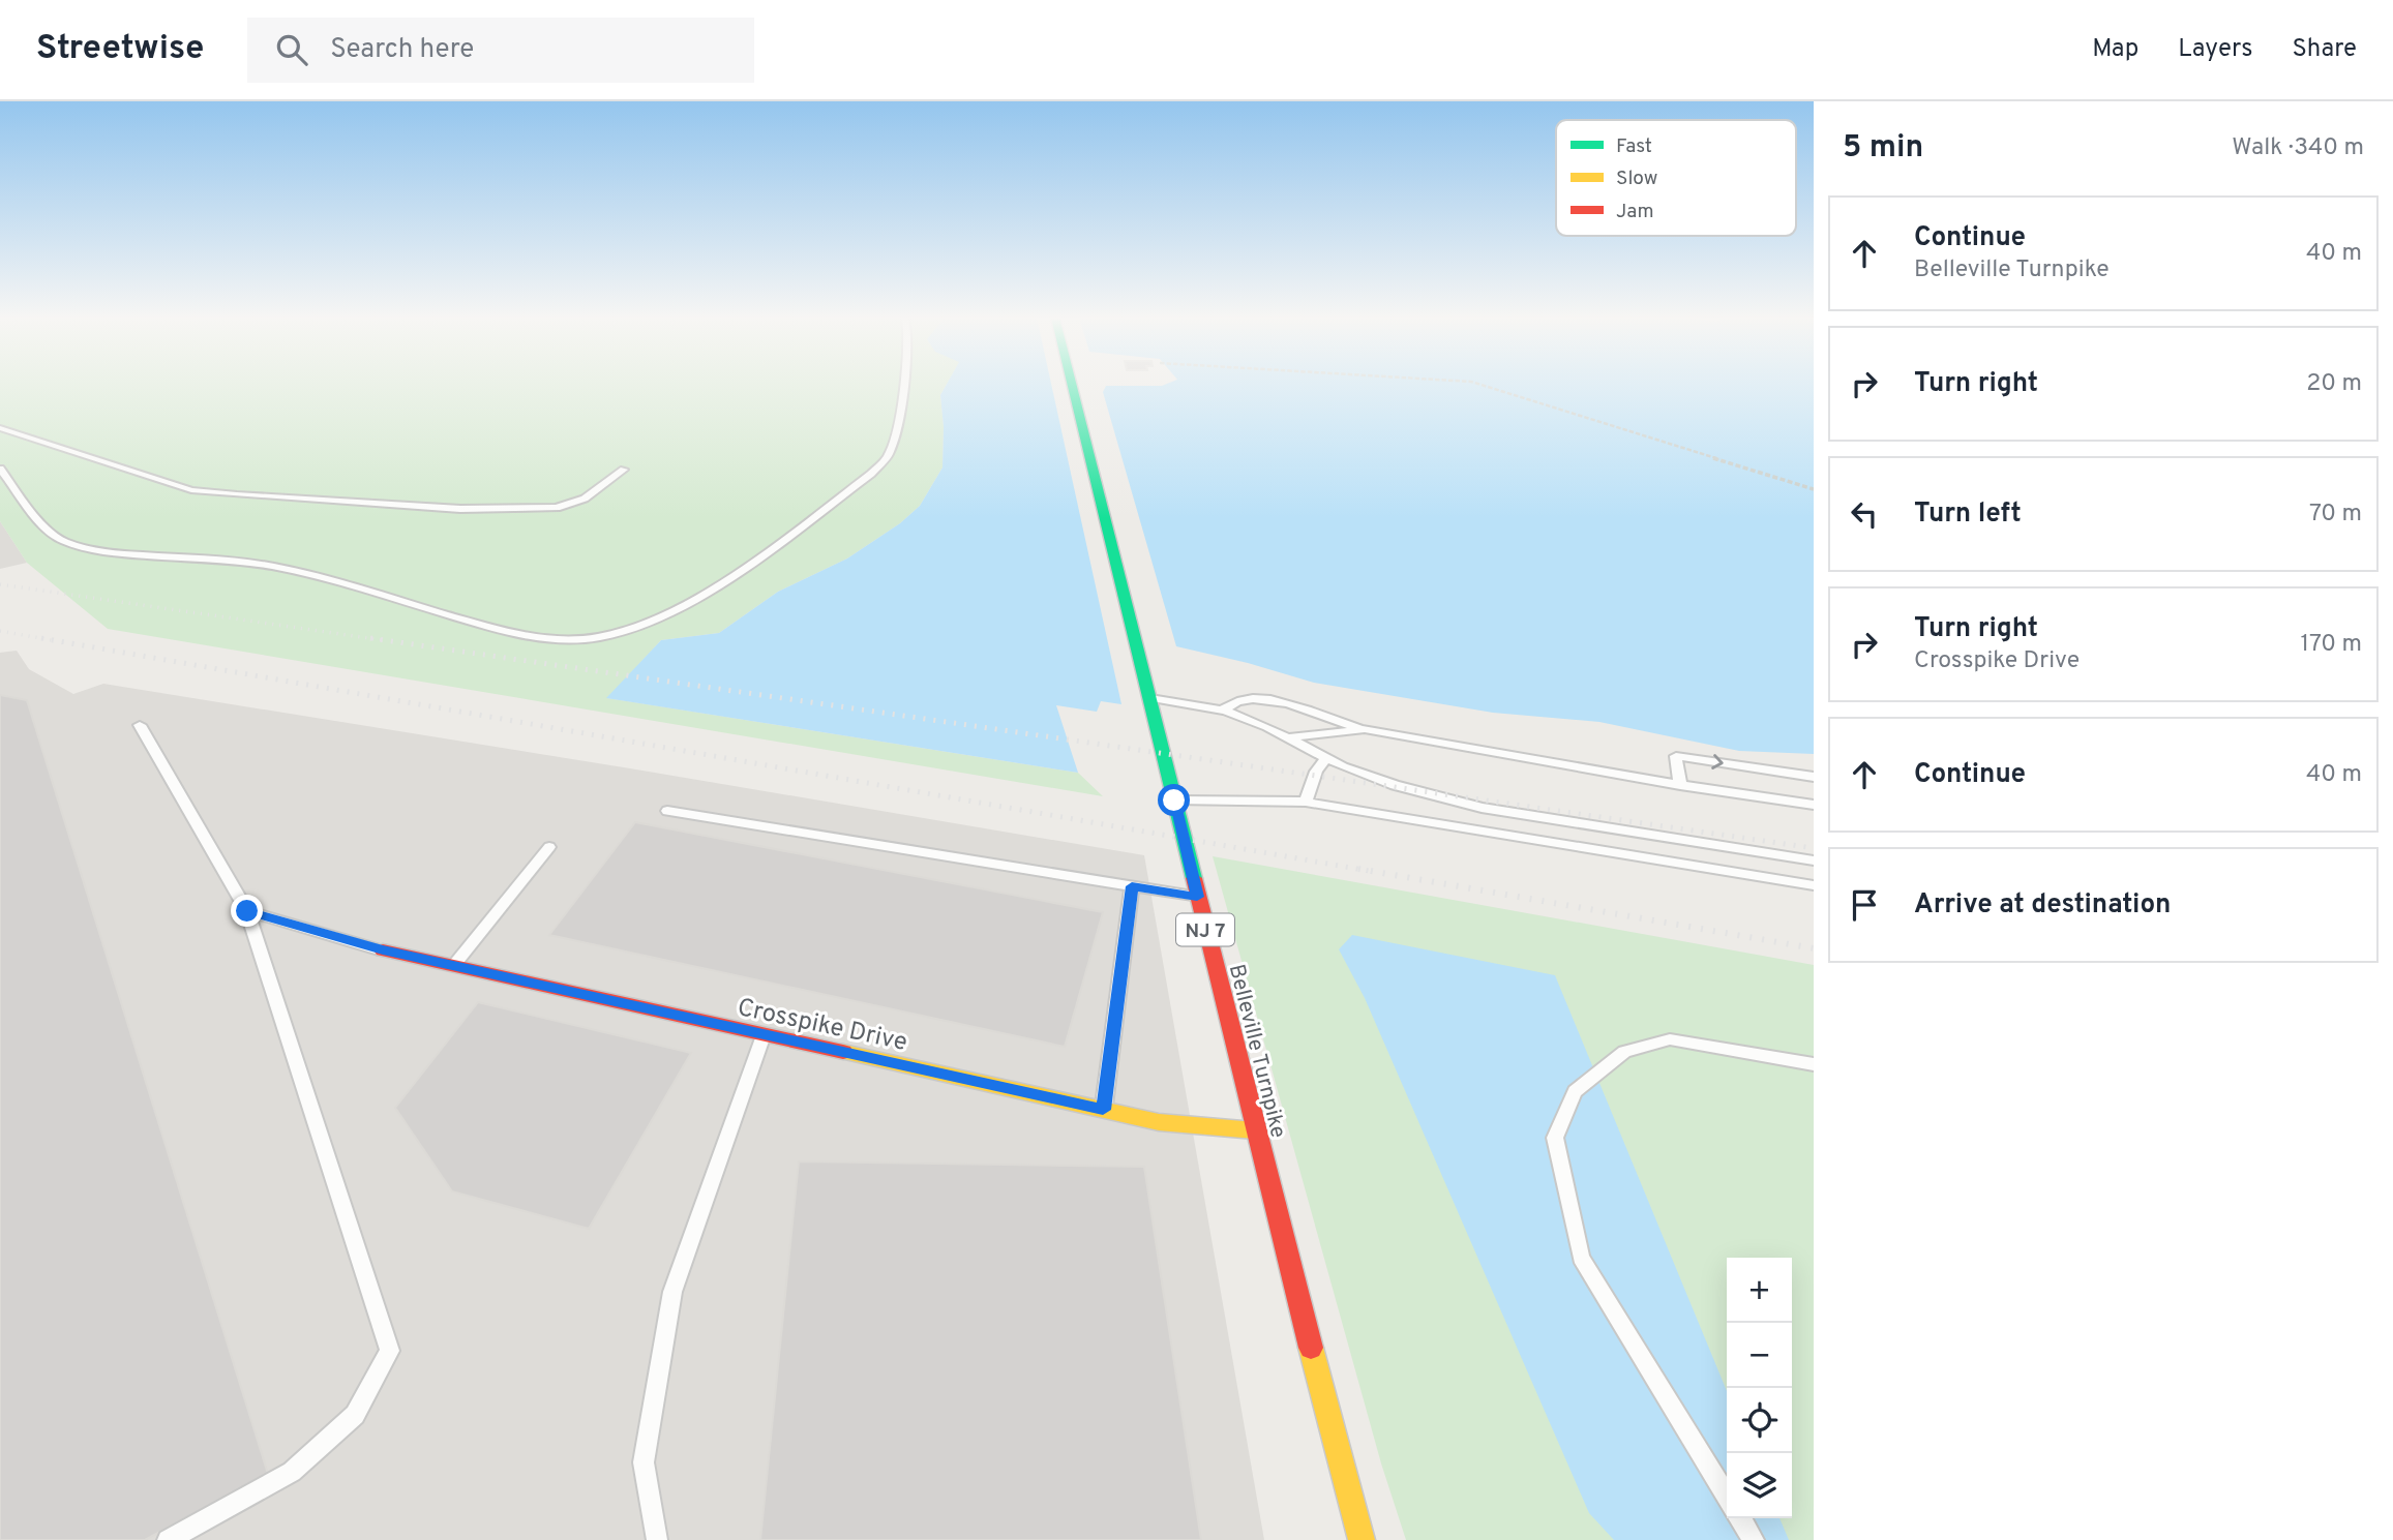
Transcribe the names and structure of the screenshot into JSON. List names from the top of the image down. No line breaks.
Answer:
{"streets":{"main road":["NJ 7","Crosspike Drive","Belleville Turnpike"]},"crossings":[["Crosspike Drive","Belleville Turnpike"]],"legend":["Fast","Slow","Jam"],"page":{"header":"Streetwise","search":"Search here","nav":["Map","Layers","Share"],"heading":["5 min","Walk · 340 m"],"list":[["Continue","Belleville Turnpike","40 m"],["Turn right","20 m"],["Turn left","70 m"],["Turn right","Crosspike Drive","170 m"],["Continue","40 m"],"Arrive at destination"],"map_buttons":["+","−"]}}
